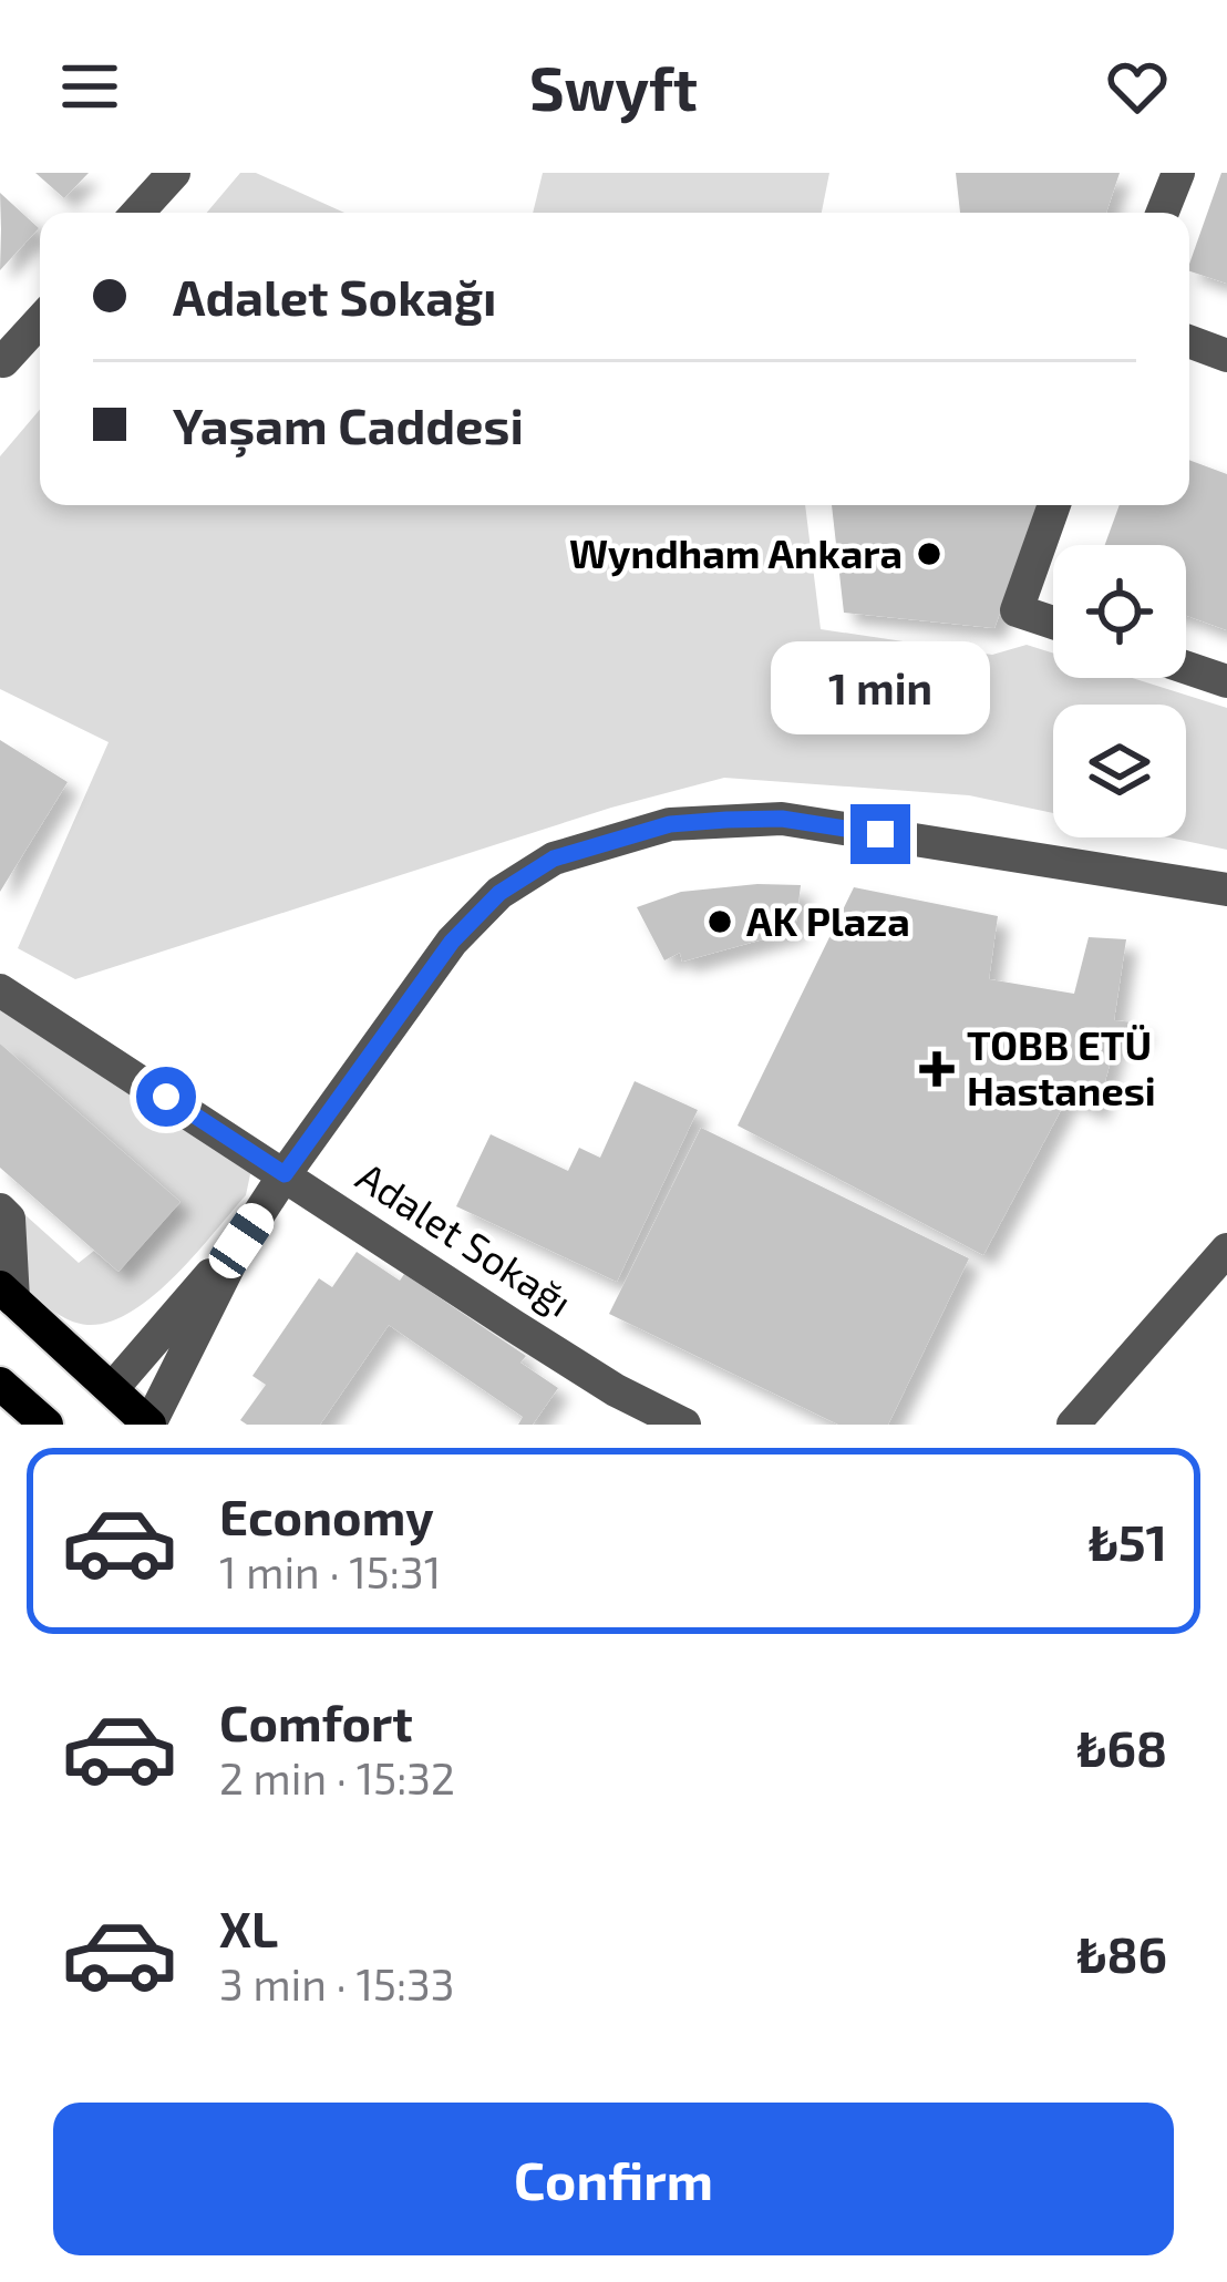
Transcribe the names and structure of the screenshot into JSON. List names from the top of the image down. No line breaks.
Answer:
{"streets":{"street":["Adalet Sokağı"]},"places":{"other":["Wyndham Ankara","AK Plaza"],"health":["TOBB ETÜ Hastanesi"]},"page":{"header":"Swyft","banner":["Adalet Sokağı","Yaşam Caddesi"],"bubble":"1 min","list":[{"name":"Economy","note":"1 min · 15:31","value":"₺51"},{"name":"Comfort","note":"2 min · 15:32","value":"₺68"},{"name":"XL","note":"3 min · 15:33","value":"₺86"}],"buttons":"Confirm"}}
